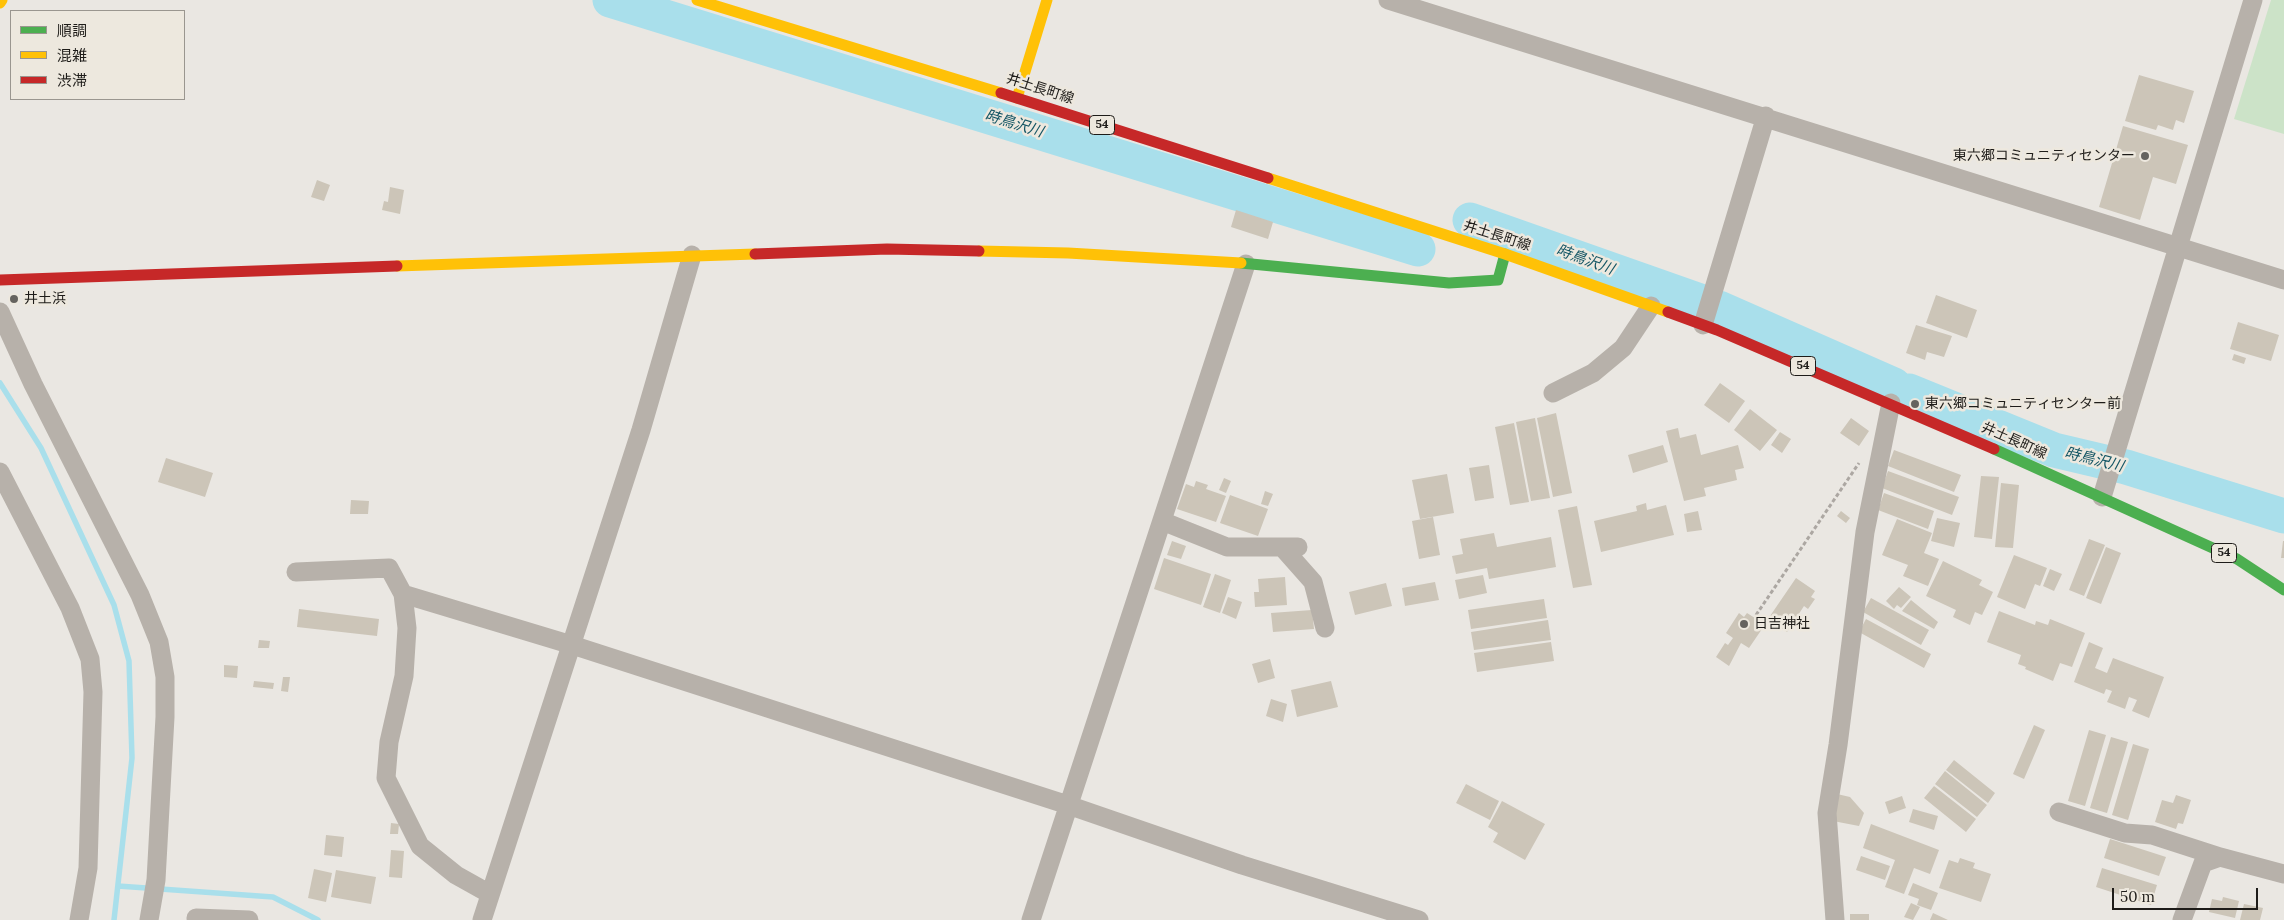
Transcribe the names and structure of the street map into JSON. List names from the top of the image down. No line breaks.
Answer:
{"streets":{"main road":["井土長町線","54"]},"water":["時鳥沢川"],"places":["東六郷コミュニティセンター","井土浜","東六郷コミュニティセンター前","日吉神社"],"legend":["順調","混雑","渋滞"],"scale_bar":"50 m"}
